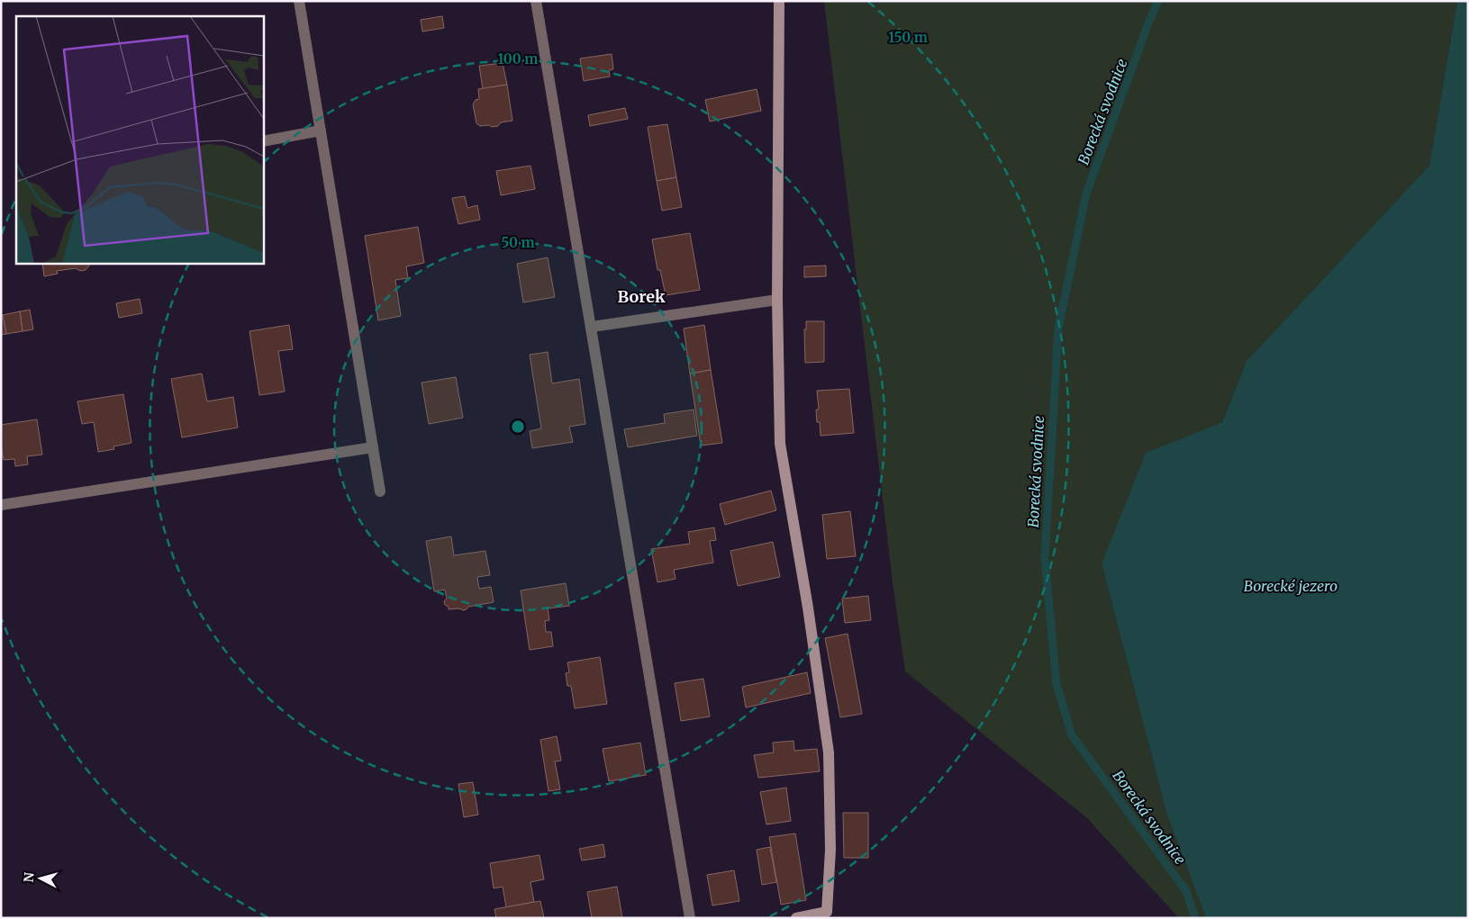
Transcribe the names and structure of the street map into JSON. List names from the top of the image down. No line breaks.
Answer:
{"districts":["Borek"],"water":["Borecká svodnice","Borecké jezero"],"north":"left","rings":["150 m","100 m","50 m"]}
